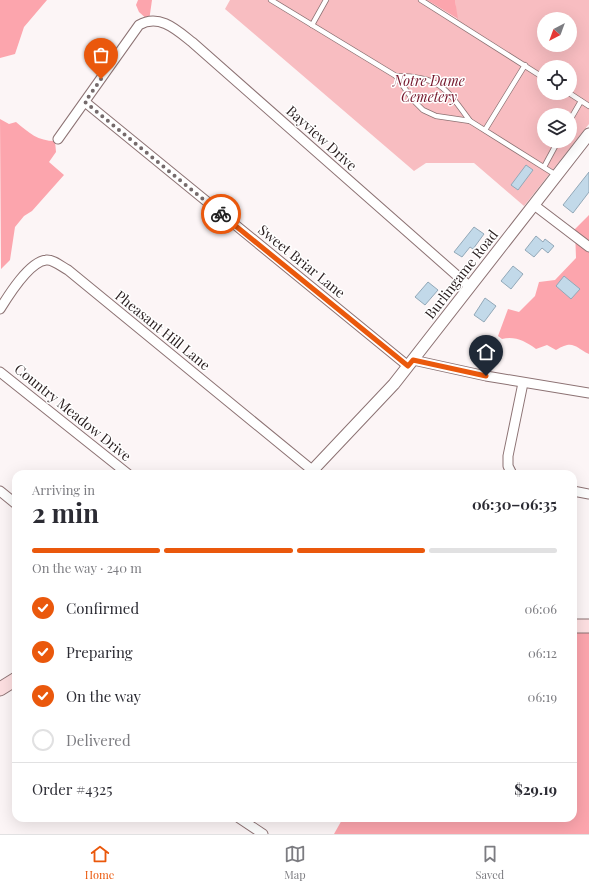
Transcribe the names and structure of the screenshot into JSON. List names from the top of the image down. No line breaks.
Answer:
{"streets":{"street":["Bayview Drive","Sweet Briar Lane","Burlingame Road","Pheasant Hill Lane","Country Meadow Drive"]},"crossings":[["Bayview Drive","Sweet Briar Lane"],["Bayview Drive","Burlingame Road"],["Sweet Briar Lane","Burlingame Road"]],"parks":["Notre Dame Cemetery"],"north":"bottom left","page":{"heading":["2 min","Arriving in","06:30–06:35"],"panel":["Order #4325","$29.19"],"bar":"On the way · 240 m","list":[["Confirmed","06:06"],["Preparing","06:12"],["On the way","06:19"],"Delivered"],"tabs":["Home","Map","Saved"]}}
